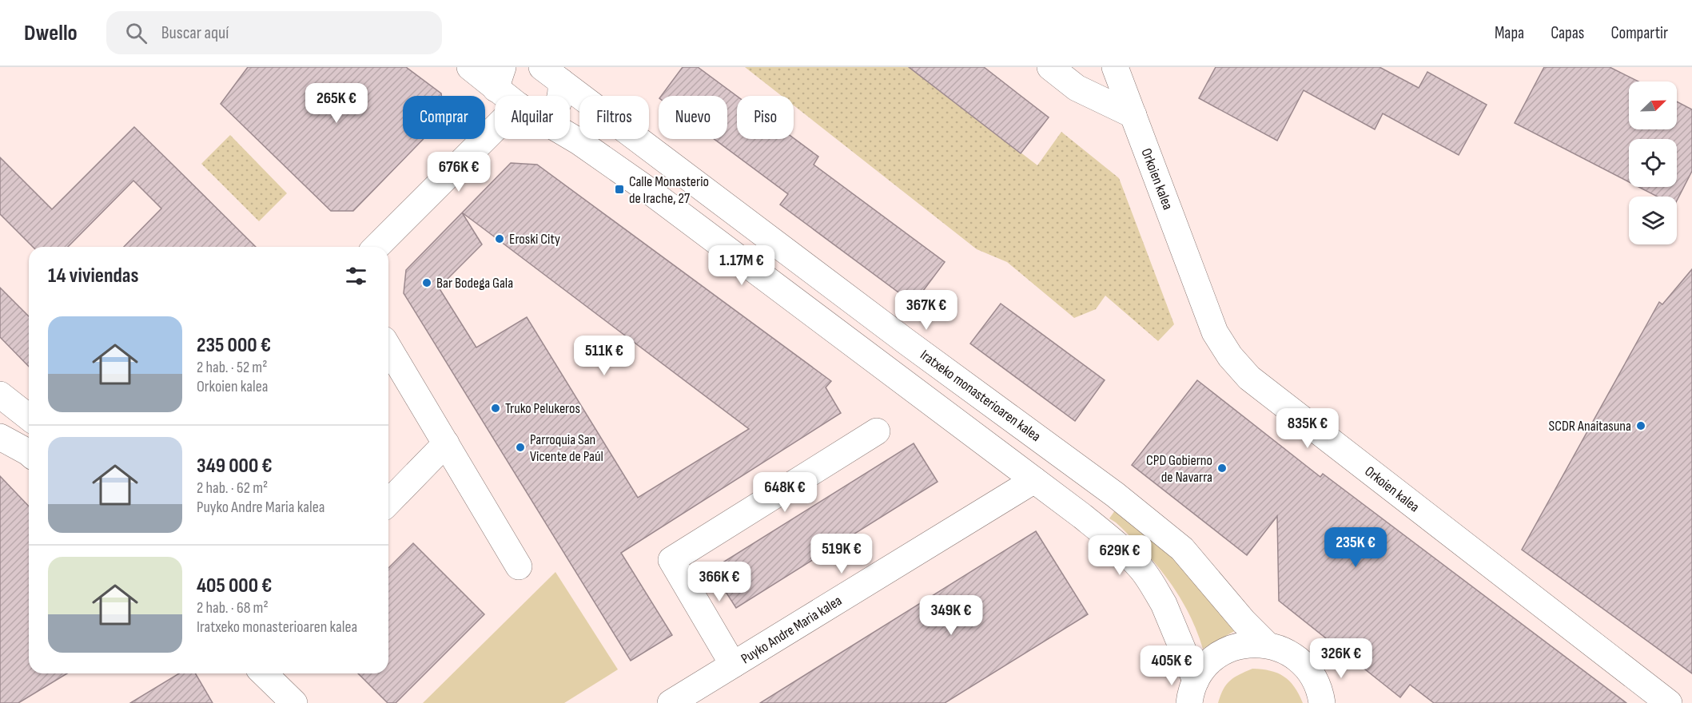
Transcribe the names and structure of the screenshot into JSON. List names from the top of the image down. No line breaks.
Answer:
{"streets":{"street":["Orkoien kalea","Iratxeko monasterioaren kalea","Puyko Andre Maria kalea"]},"places":{"transit":["Calle Monasterio de Irache, 27"],"other":["Eroski City","Bar Bodega Gala","Truko Pelukeros","SCDR Anaitasuna","Parroquia San Vicente de Paúl","CPD Gobierno de Navarra"]},"north":"top right","page":{"header":"Dwello","search":"Buscar aquí","nav":["Mapa","Capas","Compartir"],"price":["265K €","676K €","1.17M €","367K €","511K €","835K €","648K €","235K €","519K €","629K €","366K €","349K €","326K €","405K €"],"chip":["Comprar","Alquilar","Filtros","Nuevo","Piso"],"heading":"14 viviendas","list":[{"name":"235 000 €","note":"2 hab. · 52 m² · Orkoien kalea"},{"name":"349 000 €","note":"2 hab. · 62 m² · Puyko Andre Maria kalea"},{"name":"405 000 €","note":"2 hab. · 68 m² · Iratxeko monasterioaren kalea"}]}}
